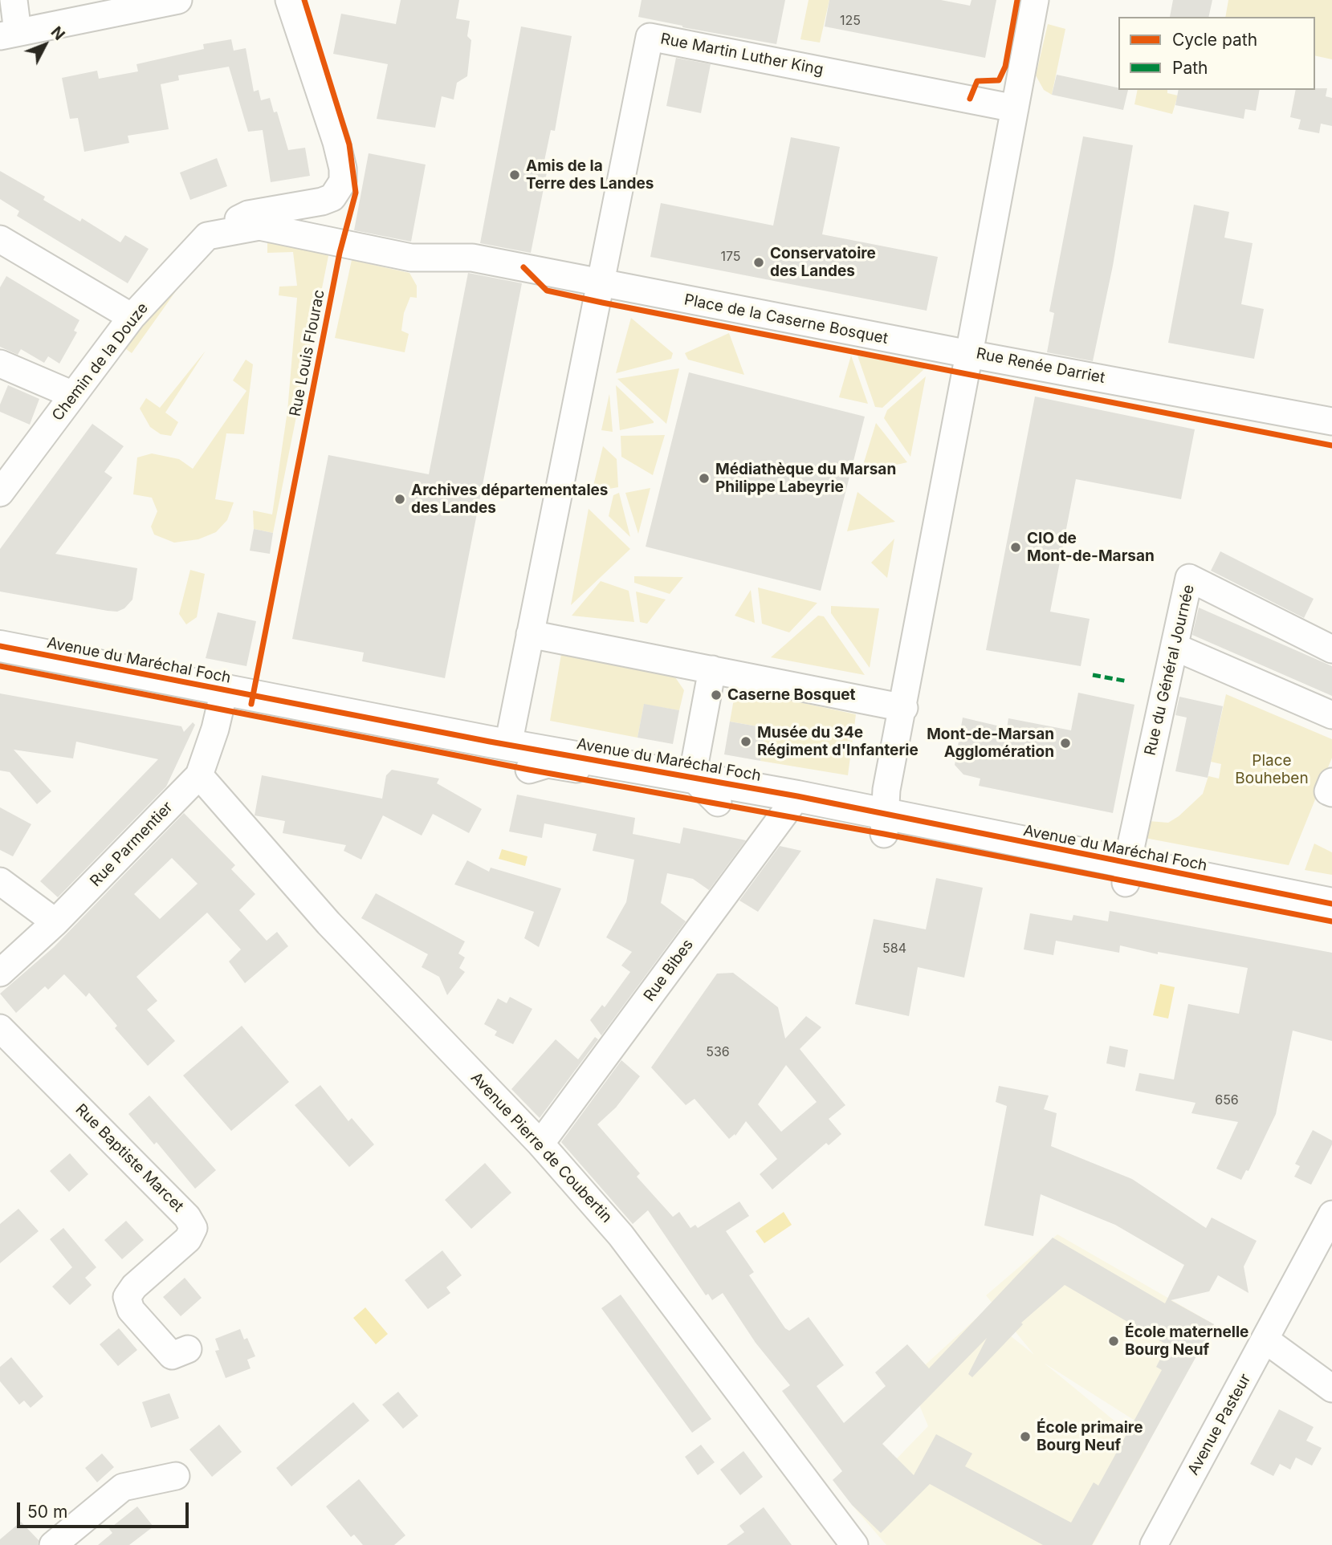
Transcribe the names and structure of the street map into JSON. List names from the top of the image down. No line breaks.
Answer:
{"streets":{"main road":["Avenue du Maréchal Foch"],"street":["Rue Martin Luther King","Place de la Caserne Bosquet","Chemin de la Douze","Rue Renée Darriet","Rue du Général Journée","Rue Parmentier","Rue Bibes","Avenue Pierre de Coubertin","Rue Baptiste Marcet","Avenue Pasteur"],"cycle path":["Rue Louis Flourac"]},"crossings":[["Rue Martin Luther King","Place de la Caserne Bosquet"],["Rue Martin Luther King","Rue Renée Darriet"],["Place de la Caserne Bosquet","Chemin de la Douze"],["Place de la Caserne Bosquet","Rue Renée Darriet"],["Avenue du Maréchal Foch","Rue du Général Journée"],["Avenue du Maréchal Foch","Rue Parmentier"],["Avenue du Maréchal Foch","Rue Bibes"],["Rue Parmentier","Avenue Pierre de Coubertin"],["Rue Bibes","Avenue Pierre de Coubertin"]],"parks":["Place Bouheben"],"places":["Amis de la Terre des Landes","Conservatoire des Landes","Médiathèque du Marsan Philippe Labeyrie","Archives départementales des Landes","CIO de Mont-de-Marsan","Caserne Bosquet","Musée du 34e Régiment d'Infanterie","Mont-de-Marsan Agglomération","École maternelle Bourg Neuf","École primaire Bourg Neuf"],"house_numbers":["125","175","584","536","656"],"legend":["Cycle path","Path"],"scale_bar":"50 m","north":"top right"}
